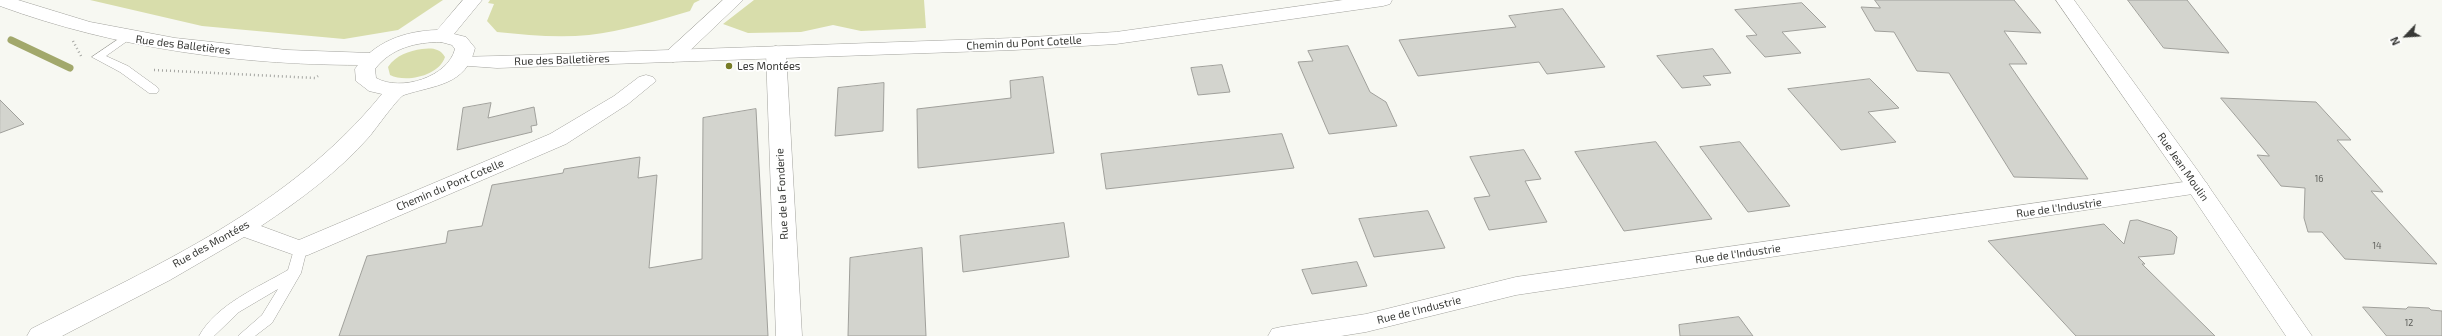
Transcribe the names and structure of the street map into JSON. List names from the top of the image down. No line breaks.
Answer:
{"streets":{"street":["Chemin du Pont Cotelle","Rue des Balletières","Rue Jean Moulin","Rue de la Fonderie","Rue de l'Industrie","Rue des Montées"]},"crossings":[["Chemin du Pont Cotelle","Rue des Balletières"],["Chemin du Pont Cotelle","Rue de la Fonderie"],["Rue Jean Moulin","Rue de l'Industrie"]],"places":["Les Montées"],"house_numbers":["16","14","12"],"north":"bottom left"}
